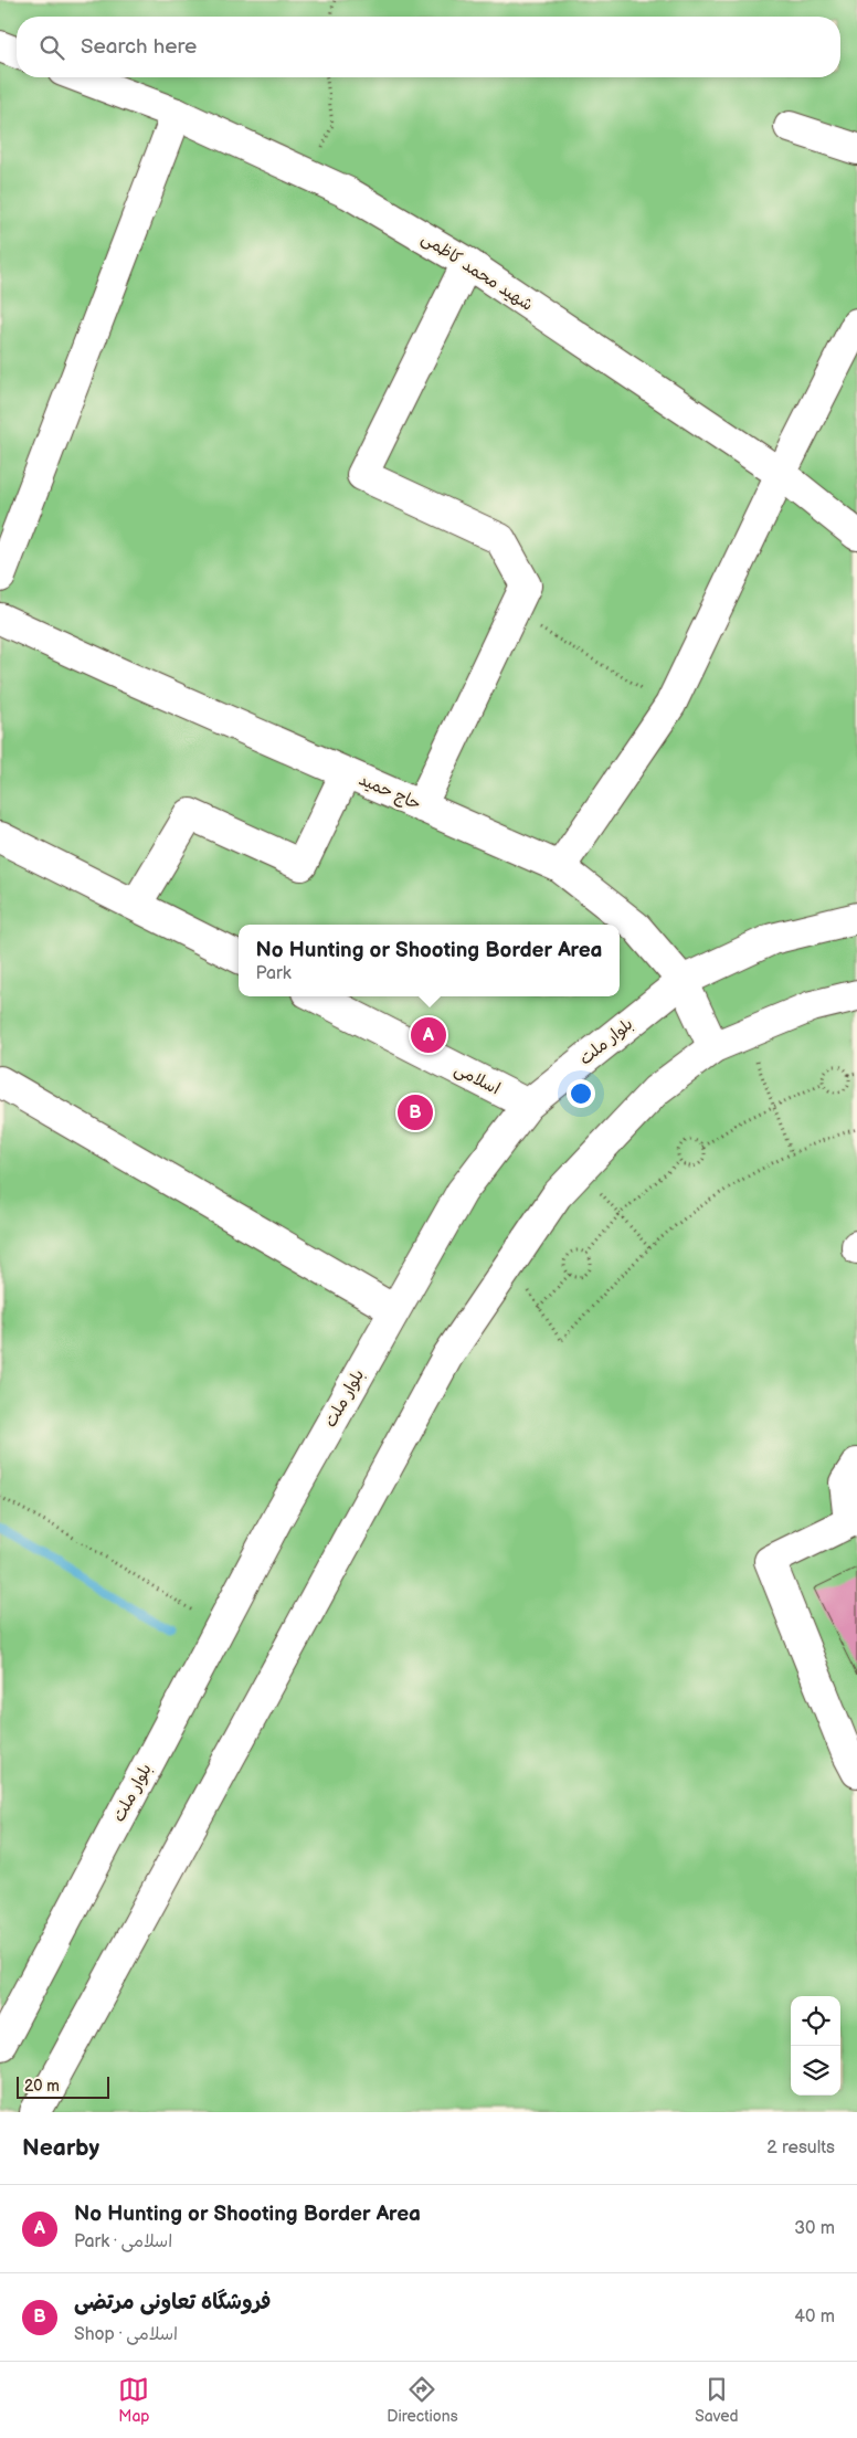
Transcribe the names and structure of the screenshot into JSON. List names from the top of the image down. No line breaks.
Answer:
{"streets":{"street":["شهید محمد کاظمی","حاج حمید","بلوار ملت","اسلامی"]},"crossings":[["حاج حمید","بلوار ملت"],["بلوار ملت","اسلامی"]],"scale_bar":"20 m","page":{"search":"Search here","popup":["No Hunting or Shooting Border Area","Park"],"pins":["A","B"],"scale":"20 m","heading":["Nearby","2 results"],"list":[{"mark":"A","name":"No Hunting or Shooting Border Area","note":"Park · اسلامی","value":"30 m"},{"mark":"B","name":"فروشگاه تعاونی مرتضی","note":"Shop · اسلامی","value":"40 m"}],"nav":["Map","Directions","Saved"]}}
